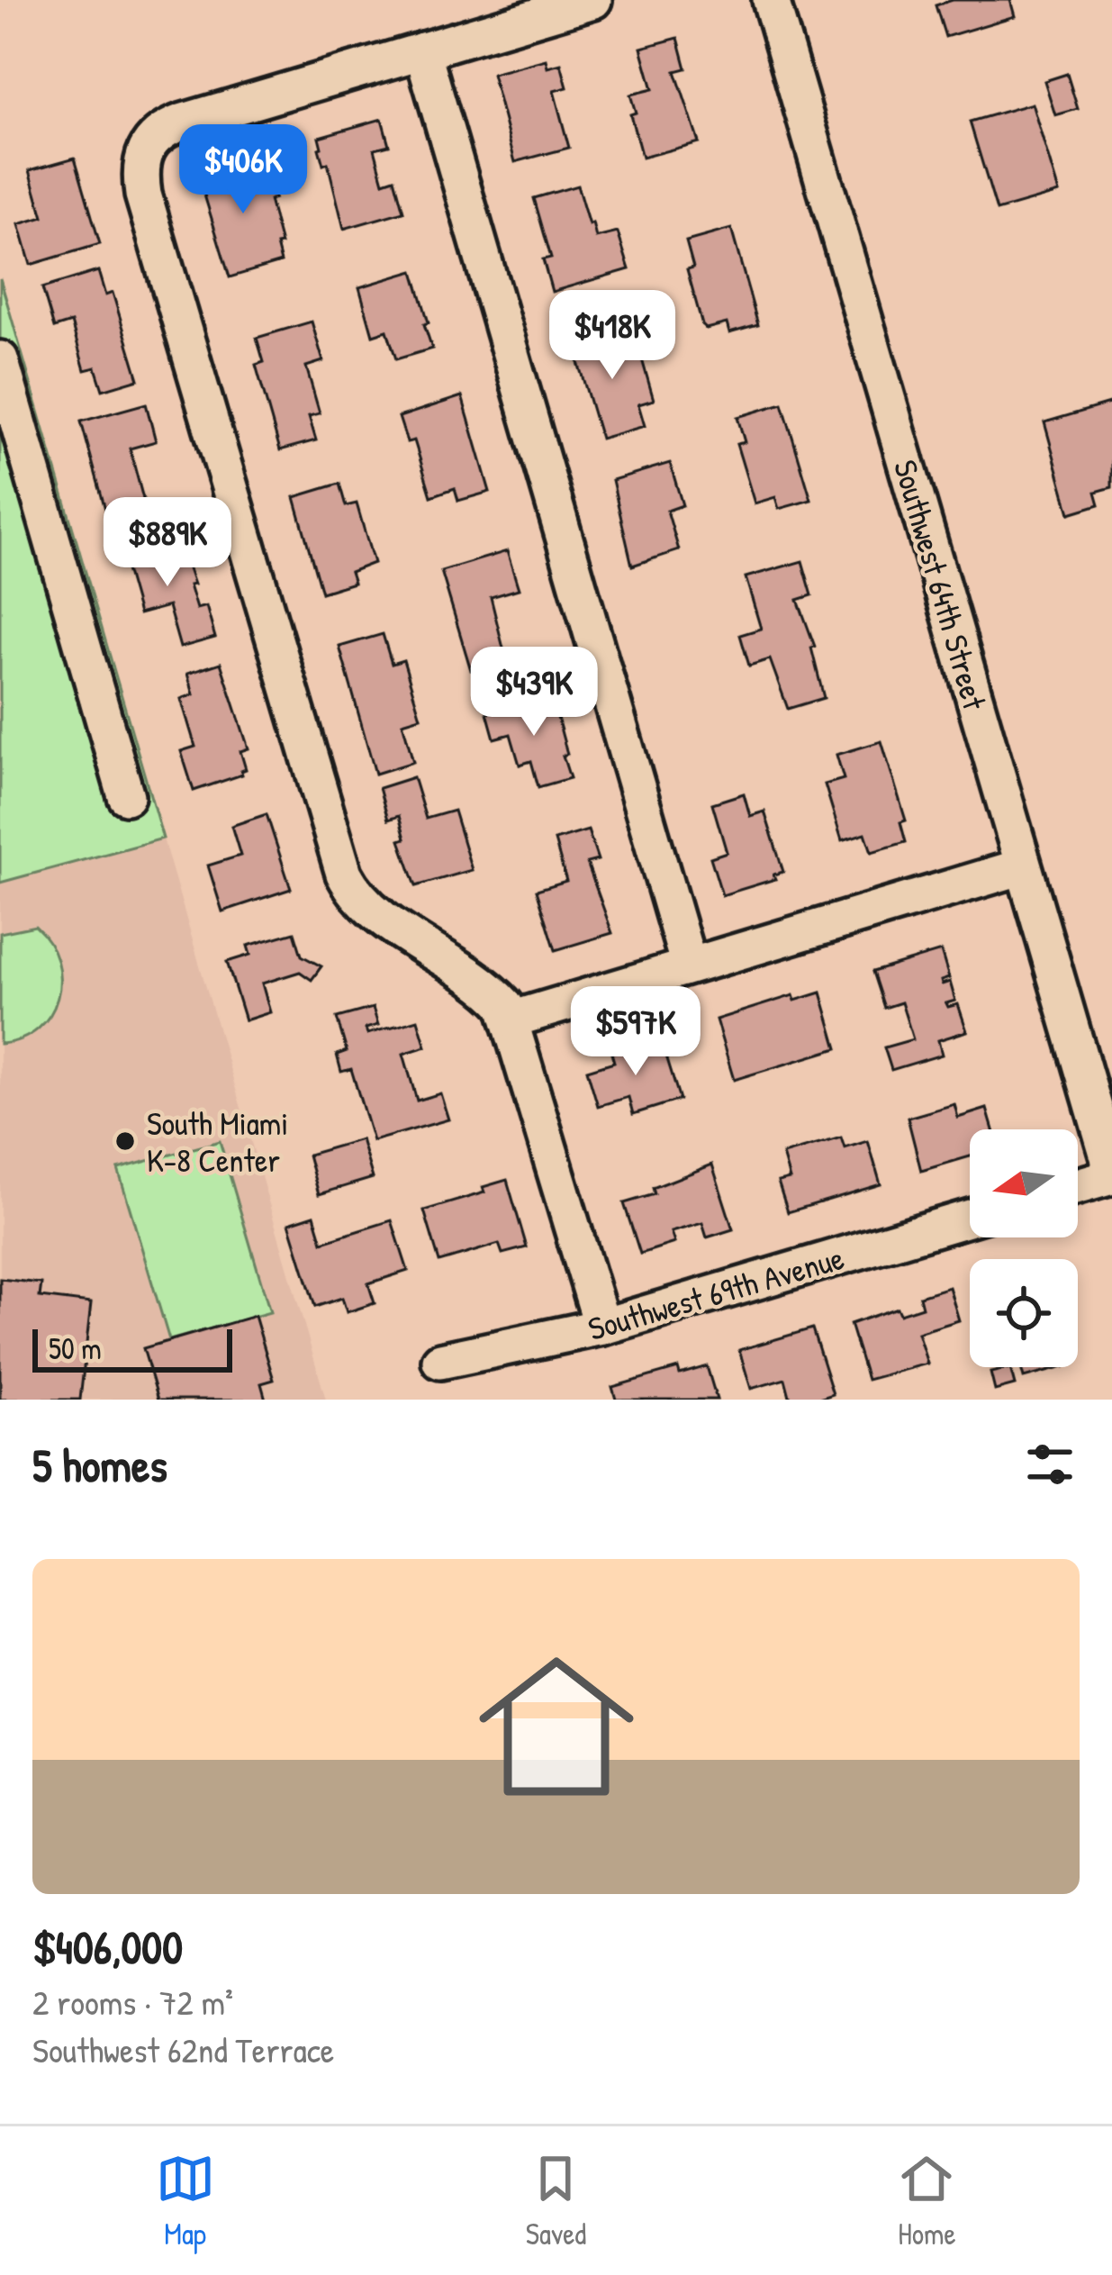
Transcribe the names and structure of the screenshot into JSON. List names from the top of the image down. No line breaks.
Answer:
{"streets":{"street":["Southwest 64th Street","Southwest 69th Avenue"]},"places":["South Miami K-8 Center"],"scale_bar":"50 m","north":"left","page":{"price":["$406K","$418K","$889K","$439K","$597K"],"scale":"50 m","heading":"5 homes","list":[{"name":"$406,000","note":"2 rooms · 72 m² · Southwest 62nd Terrace"}],"tabs":["Map","Saved","Home"]}}
